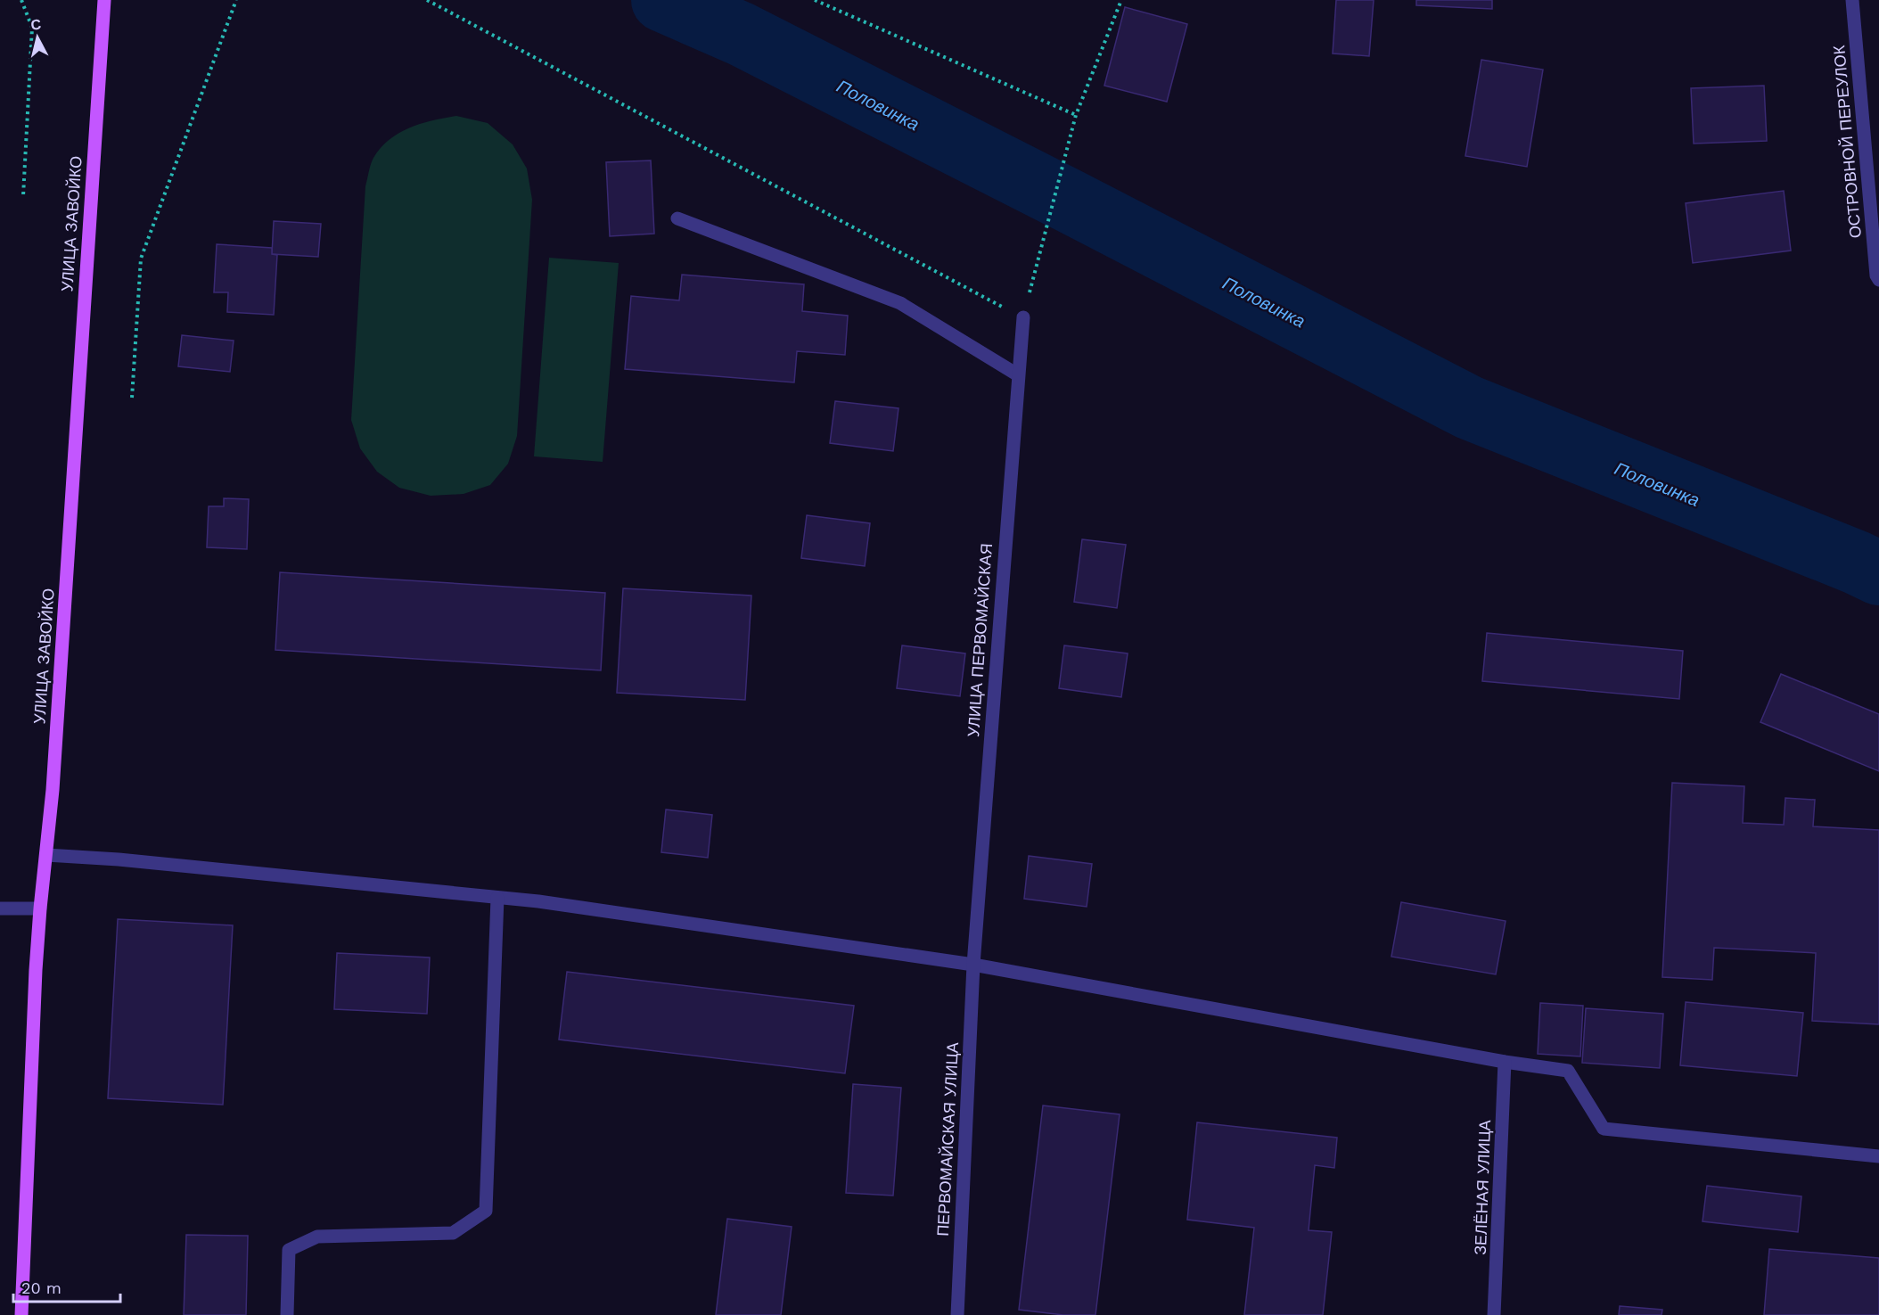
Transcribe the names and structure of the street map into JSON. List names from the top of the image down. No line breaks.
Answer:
{"streets":{"main road":["УЛИЦА ЗАВОЙКО"],"street":["ОСТРОВНОЙ ПЕРЕУЛОК","УЛИЦА ПЕРВОМАЙСКАЯ","ПЕРВОМАЙСКАЯ УЛИЦА","ЗЕЛЁНАЯ УЛИЦА"]},"crossings":[["УЛИЦА ПЕРВОМАЙСКАЯ","ПЕРВОМАЙСКАЯ УЛИЦА"]],"water":["Половинка"],"scale_bar":"20 m","north":"top"}
